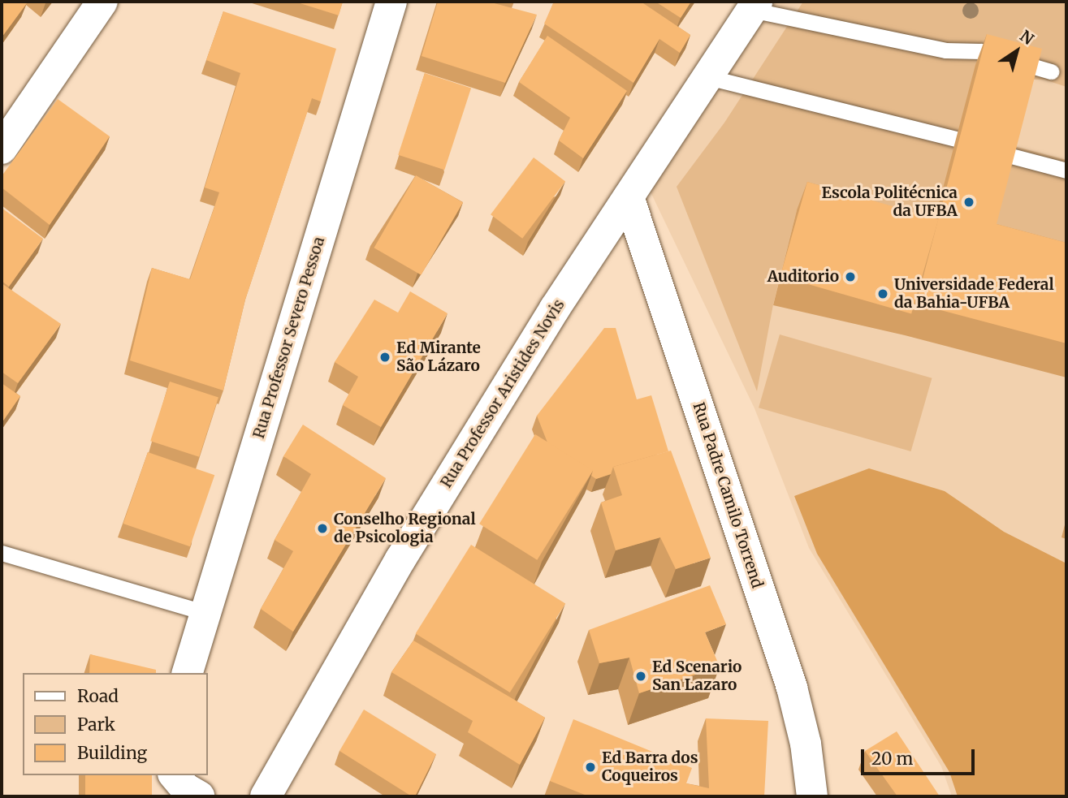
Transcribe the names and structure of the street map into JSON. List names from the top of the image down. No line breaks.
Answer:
{"streets":{"street":["Rua Professor Severo Pessoa","Rua Professor Aristides Novis","Rua Padre Camilo Torrend"]},"crossings":[["Rua Professor Aristides Novis","Rua Padre Camilo Torrend"]],"places":["Escola Politécnica da UFBA","Auditorio","Universidade Federal da Bahia-UFBA","Ed Mirante São Lázaro","Conselho Regional de Psicologia","Ed Scenario San Lazaro","Ed Barra dos Coqueiros"],"legend":["Road","Park","Building"],"scale_bar":"20 m","north":"top right"}
